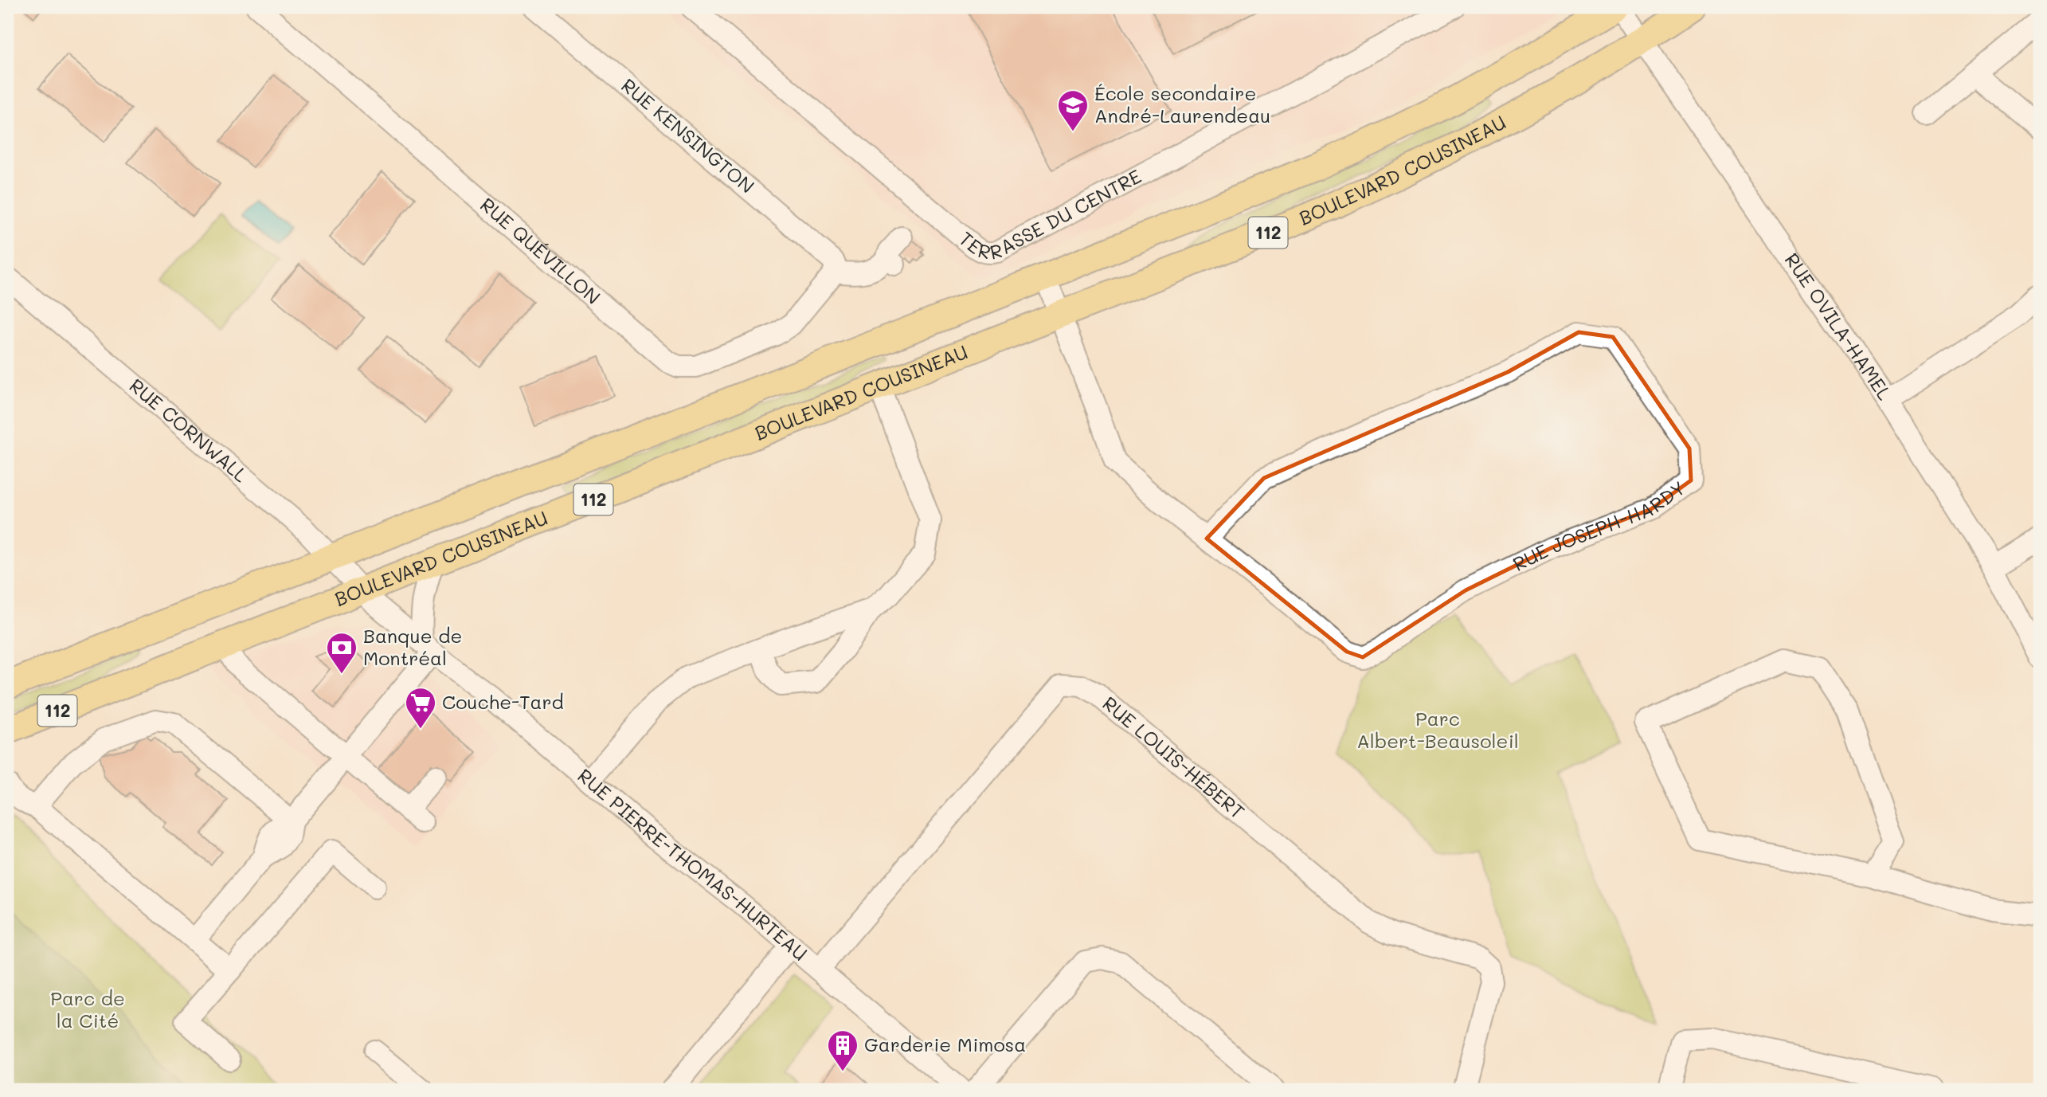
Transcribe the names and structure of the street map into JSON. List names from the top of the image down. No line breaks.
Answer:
{"streets":{"main road":["BOULEVARD COUSINEAU","112"],"street":["RUE KENSINGTON","TERRASSE DU CENTRE","RUE QUÉVILLON","RUE OVILA-HAMEL","RUE CORNWALL","RUE JOSEPH-HARDY","RUE LOUIS-HÉBERT","RUE PIERRE-THOMAS-HURTEAU"]},"crossings":[["RUE KENSINGTON","RUE QUÉVILLON"],["BOULEVARD COUSINEAU","RUE OVILA-HAMEL"],["BOULEVARD COUSINEAU","RUE CORNWALL"],["BOULEVARD COUSINEAU","RUE JOSEPH-HARDY"],["BOULEVARD COUSINEAU","RUE PIERRE-THOMAS-HURTEAU"],["RUE CORNWALL","RUE PIERRE-THOMAS-HURTEAU"],["RUE LOUIS-HÉBERT","RUE PIERRE-THOMAS-HURTEAU"]],"parks":["Parc Albert-Beausoleil","Parc de la Cité"],"places":{"school or university":["École secondaire André-Laurendeau"],"bank":["Banque de Montréal"],"supermarket":["Couche-Tard"],"building":["Garderie Mimosa"]}}
